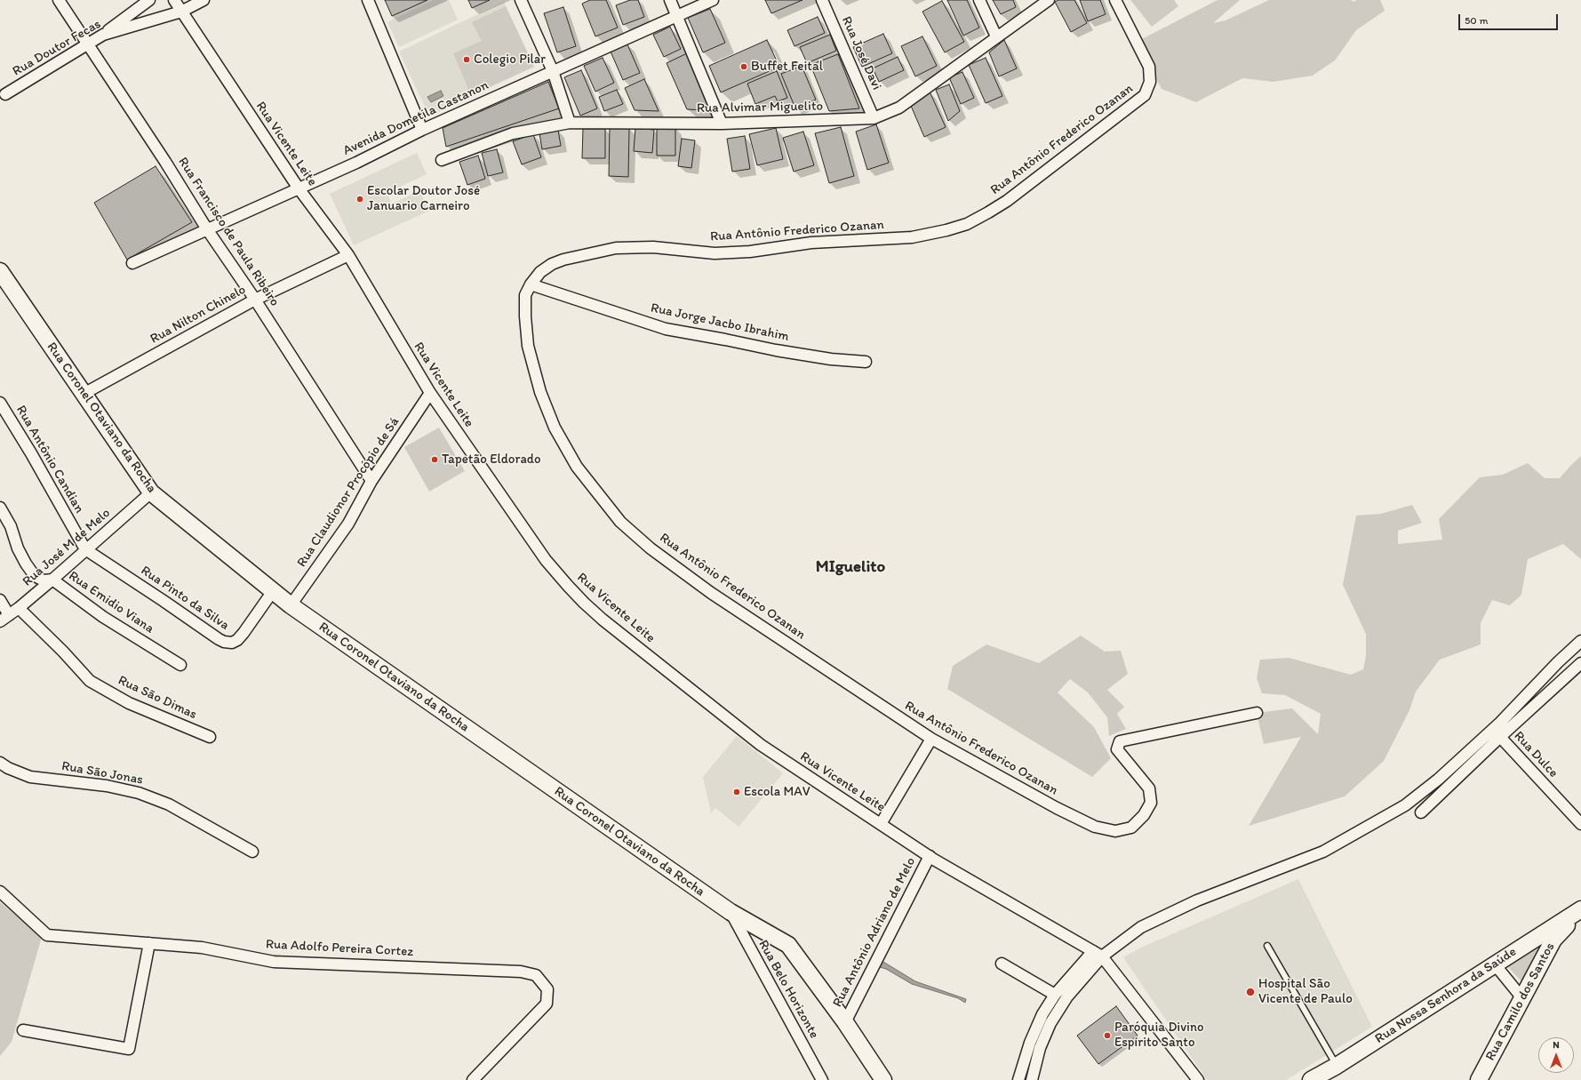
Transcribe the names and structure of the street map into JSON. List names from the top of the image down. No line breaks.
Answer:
{"streets":{"street":["Rua Doutor Fecas","Rua José Davi","Rua Alvimar Miguelito","Avenida Dometila Castanon","Rua Antônio Frederico Ozanan","Rua Vicente Leite","Rua Francisco de Paula Ribeiro","Rua Nilton Chinelo","Rua Jorge Jacbo Ibrahim","Rua Coronel Otaviano da Rocha","Rua Antônio Candian","Rua Claudionor Procópio de Sá","Rua José M de Melo","Rua Pinto da Silva","Rua Emidio Viana","Rua São Dimas","Rua Dulce","Rua São Jonas","Rua Antônio Adriano de Melo","Rua Adolfo Pereira Cortez","Rua Belo Horizonte","Rua Nossa Senhora da Saúde","Rua Camilo dos Santos"]},"crossings":[["Rua Doutor Fecas","Rua Vicente Leite"],["Rua Doutor Fecas","Rua Francisco de Paula Ribeiro"],["Rua José Davi","Rua Alvimar Miguelito"],["Avenida Dometila Castanon","Rua Vicente Leite"],["Avenida Dometila Castanon","Rua Francisco de Paula Ribeiro"],["Rua Antônio Frederico Ozanan","Rua Jorge Jacbo Ibrahim"],["Rua Vicente Leite","Rua Nilton Chinelo"],["Rua Vicente Leite","Rua Claudionor Procópio de Sá"],["Rua Vicente Leite","Rua Antônio Adriano de Melo"],["Rua Francisco de Paula Ribeiro","Rua Nilton Chinelo"],["Rua Francisco de Paula Ribeiro","Rua Claudionor Procópio de Sá"],["Rua Nilton Chinelo","Rua Coronel Otaviano da Rocha"],["Rua Coronel Otaviano da Rocha","Rua Claudionor Procópio de Sá"],["Rua Coronel Otaviano da Rocha","Rua José M de Melo"],["Rua Coronel Otaviano da Rocha","Rua Pinto da Silva"],["Rua Coronel Otaviano da Rocha","Rua Antônio Adriano de Melo"],["Rua Coronel Otaviano da Rocha","Rua Belo Horizonte"],["Rua Antônio Candian","Rua José M de Melo"],["Rua Antônio Candian","Rua Pinto da Silva"],["Rua José M de Melo","Rua Pinto da Silva"],["Rua José M de Melo","Rua Emidio Viana"],["Rua José M de Melo","Rua São Dimas"],["Rua Nossa Senhora da Saúde","Rua Camilo dos Santos"]],"districts":["MIguelito"],"places":["Colegio Pilar","Buffet Feital","Escolar Doutor José Januario Carneiro","Tapetão Eldorado","Escola MAV","Hospital São Vicente de Paulo","Paróquia Divino Espírito Santo"],"scale_bar":"50 m","north":"top"}
